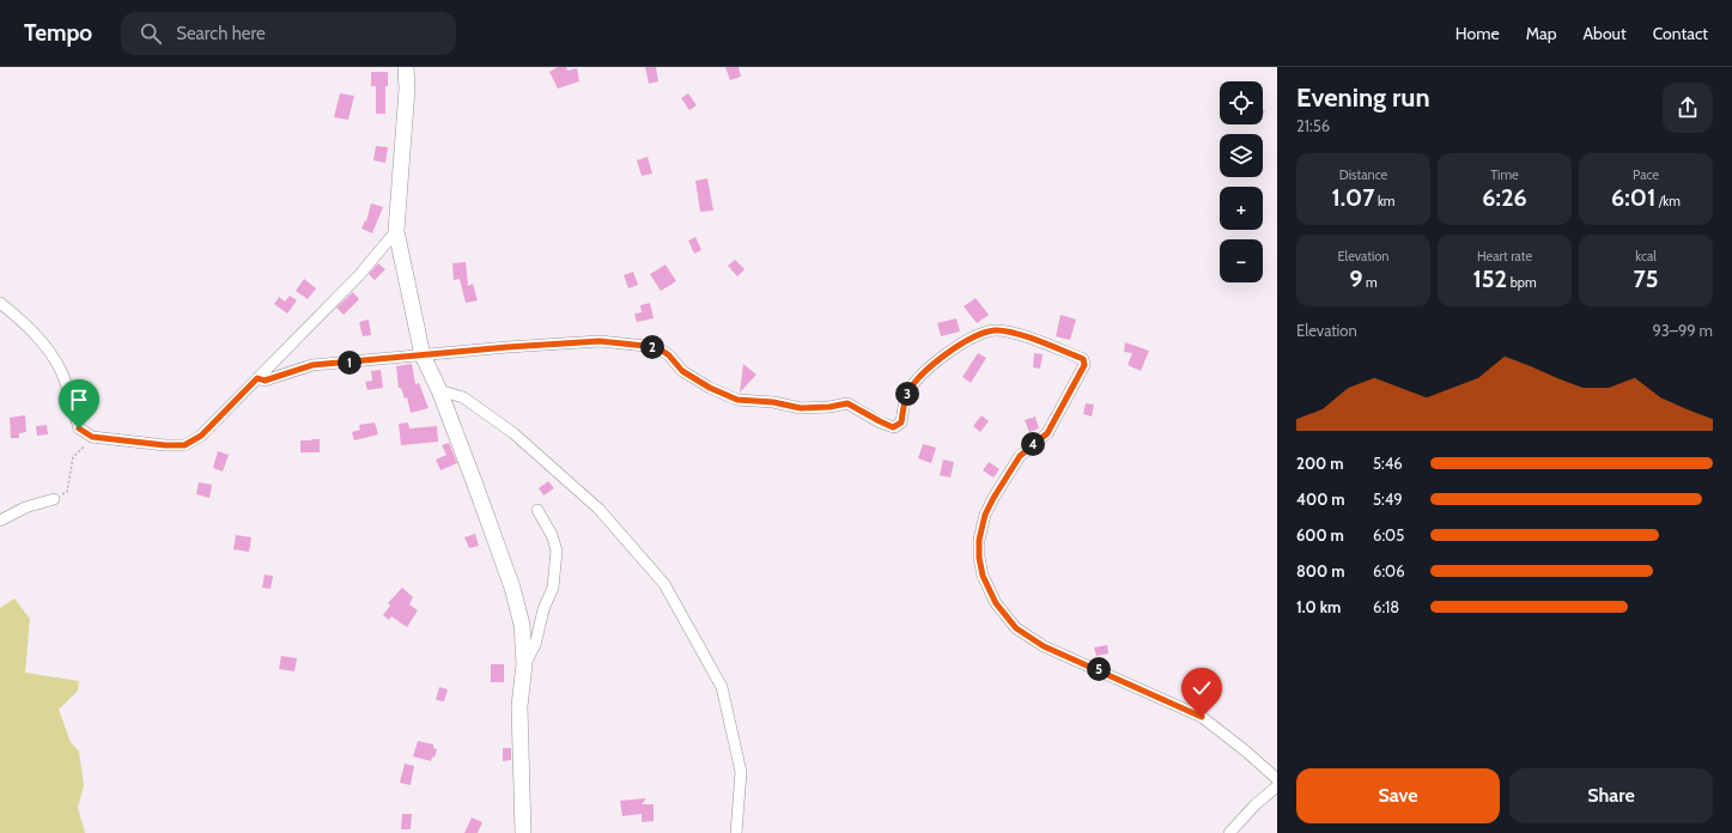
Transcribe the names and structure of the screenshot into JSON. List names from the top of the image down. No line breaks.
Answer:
{"page":{"header":"Tempo","search":"Search here","nav":["Home","Map","About","Contact"],"heading":["Evening run","21:56"],"map_buttons":["+","−"],"stats":[["Distance","1.07 km"],["Time","6:26"],["Pace","6:01 /km"],["Elevation","9 m"],["Heart rate","152 bpm"],["kcal","75"]],"chart":["Elevation","93–99 m"],"pins":["2","1","3","4","5"],"list":[{"name":"200 m","note":"5:46"},{"name":"400 m","note":"5:49"},{"name":"600 m","note":"6:05"},{"name":"800 m","note":"6:06"},{"name":"1.0 km","note":"6:18"}],"buttons":["Save","Share"]}}
